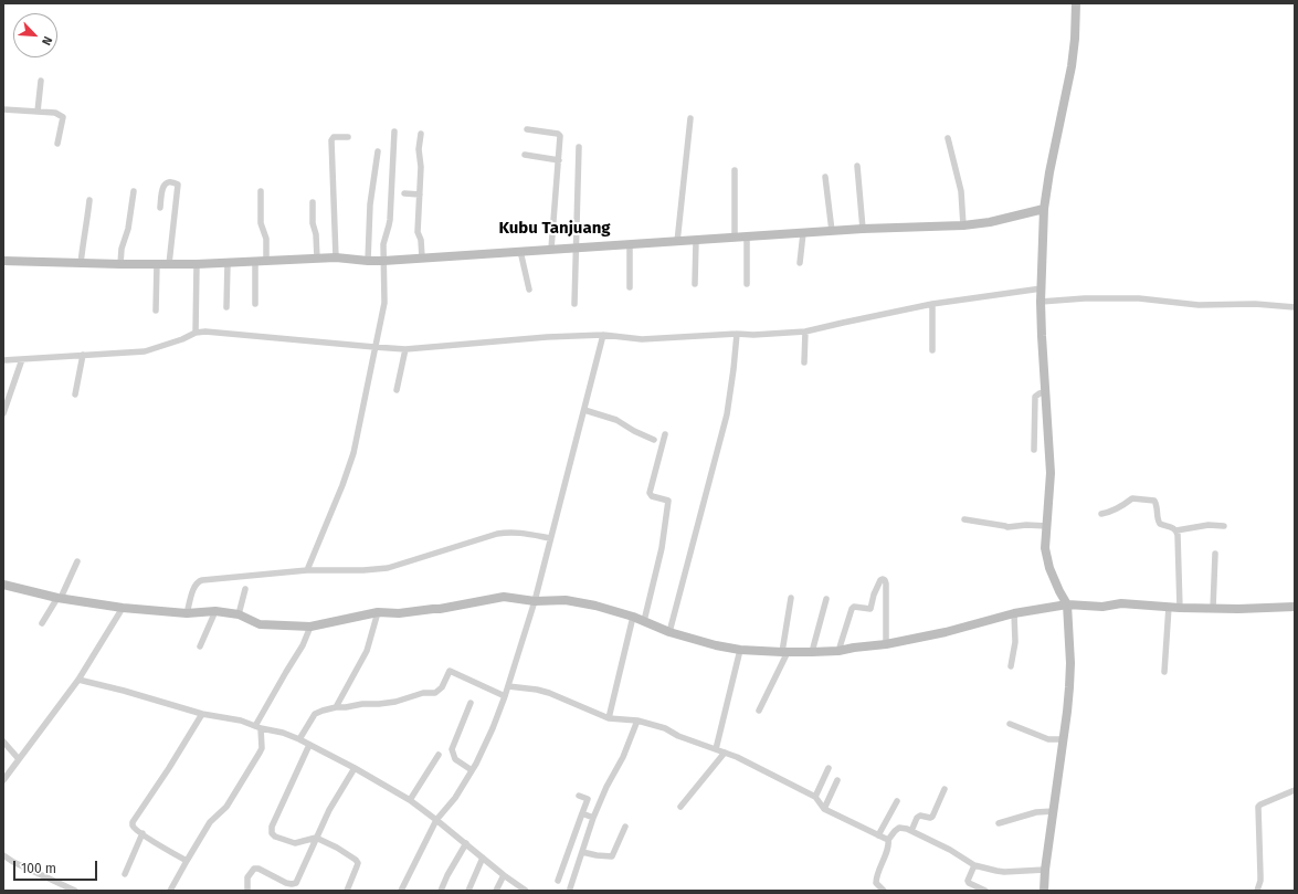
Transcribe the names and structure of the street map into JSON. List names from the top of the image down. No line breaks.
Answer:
{"districts":["Kubu Tanjuang"],"scale_bar":"100 m","north":"bottom right"}
